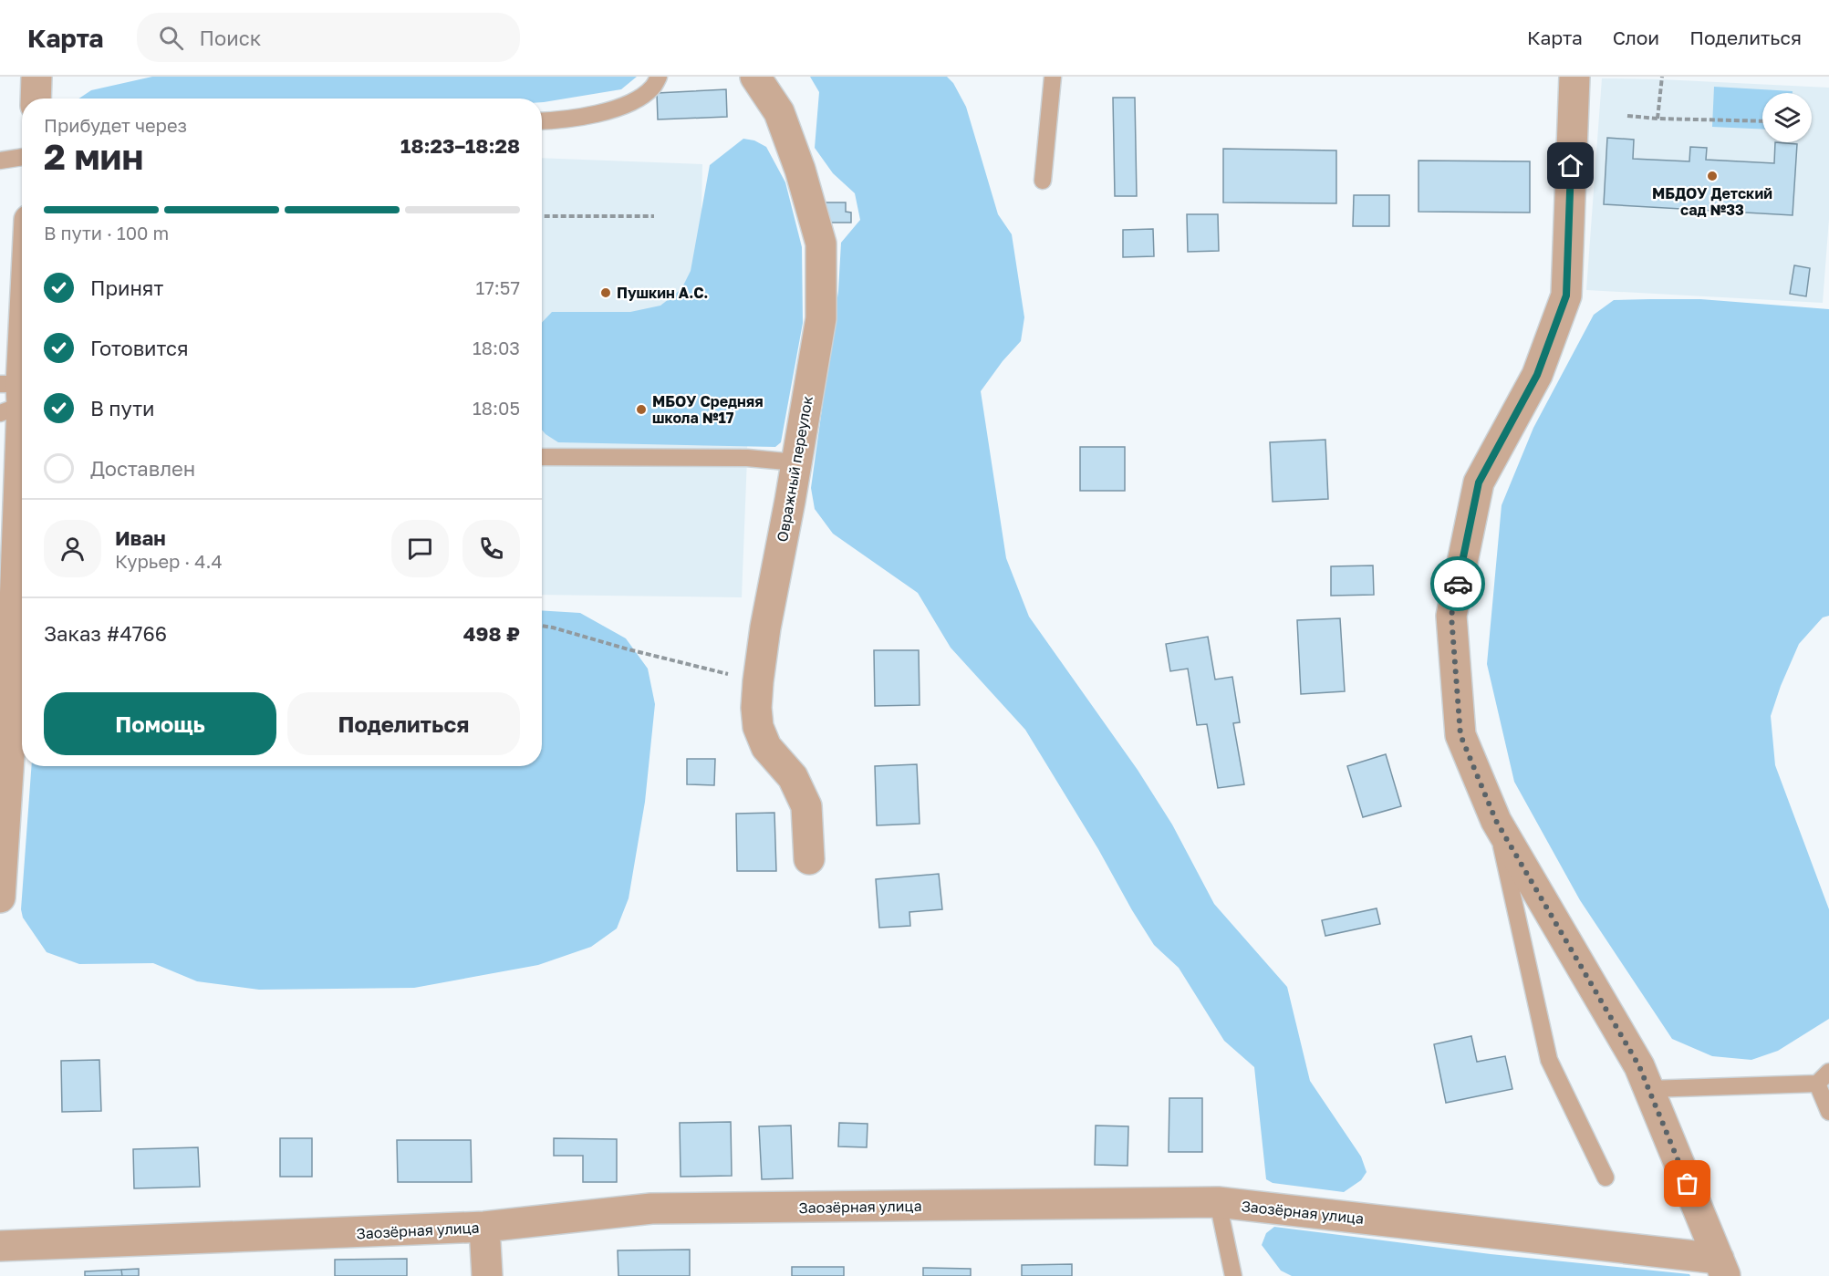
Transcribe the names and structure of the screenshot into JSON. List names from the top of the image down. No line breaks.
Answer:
{"streets":{"street":["Овражный переулок","Заозёрная улица"]},"places":["МБДОУ Детский сад №33","Пушкин А.С.","МБОУ Средняя школа №17"],"page":{"header":"Карта","search":"Поиск","nav":["Карта","Слои","Поделиться"],"heading":["2 мин","Прибудет через","18:23–18:28"],"panel":["Иван","Курьер · 4.4","Заказ #4766","498 ₽"],"bar":"В пути · 100 m","list":[["Принят","17:57"],["Готовится","18:03"],["В пути","18:05"],"Доставлен"],"buttons":["Помощь","Поделиться"]}}
